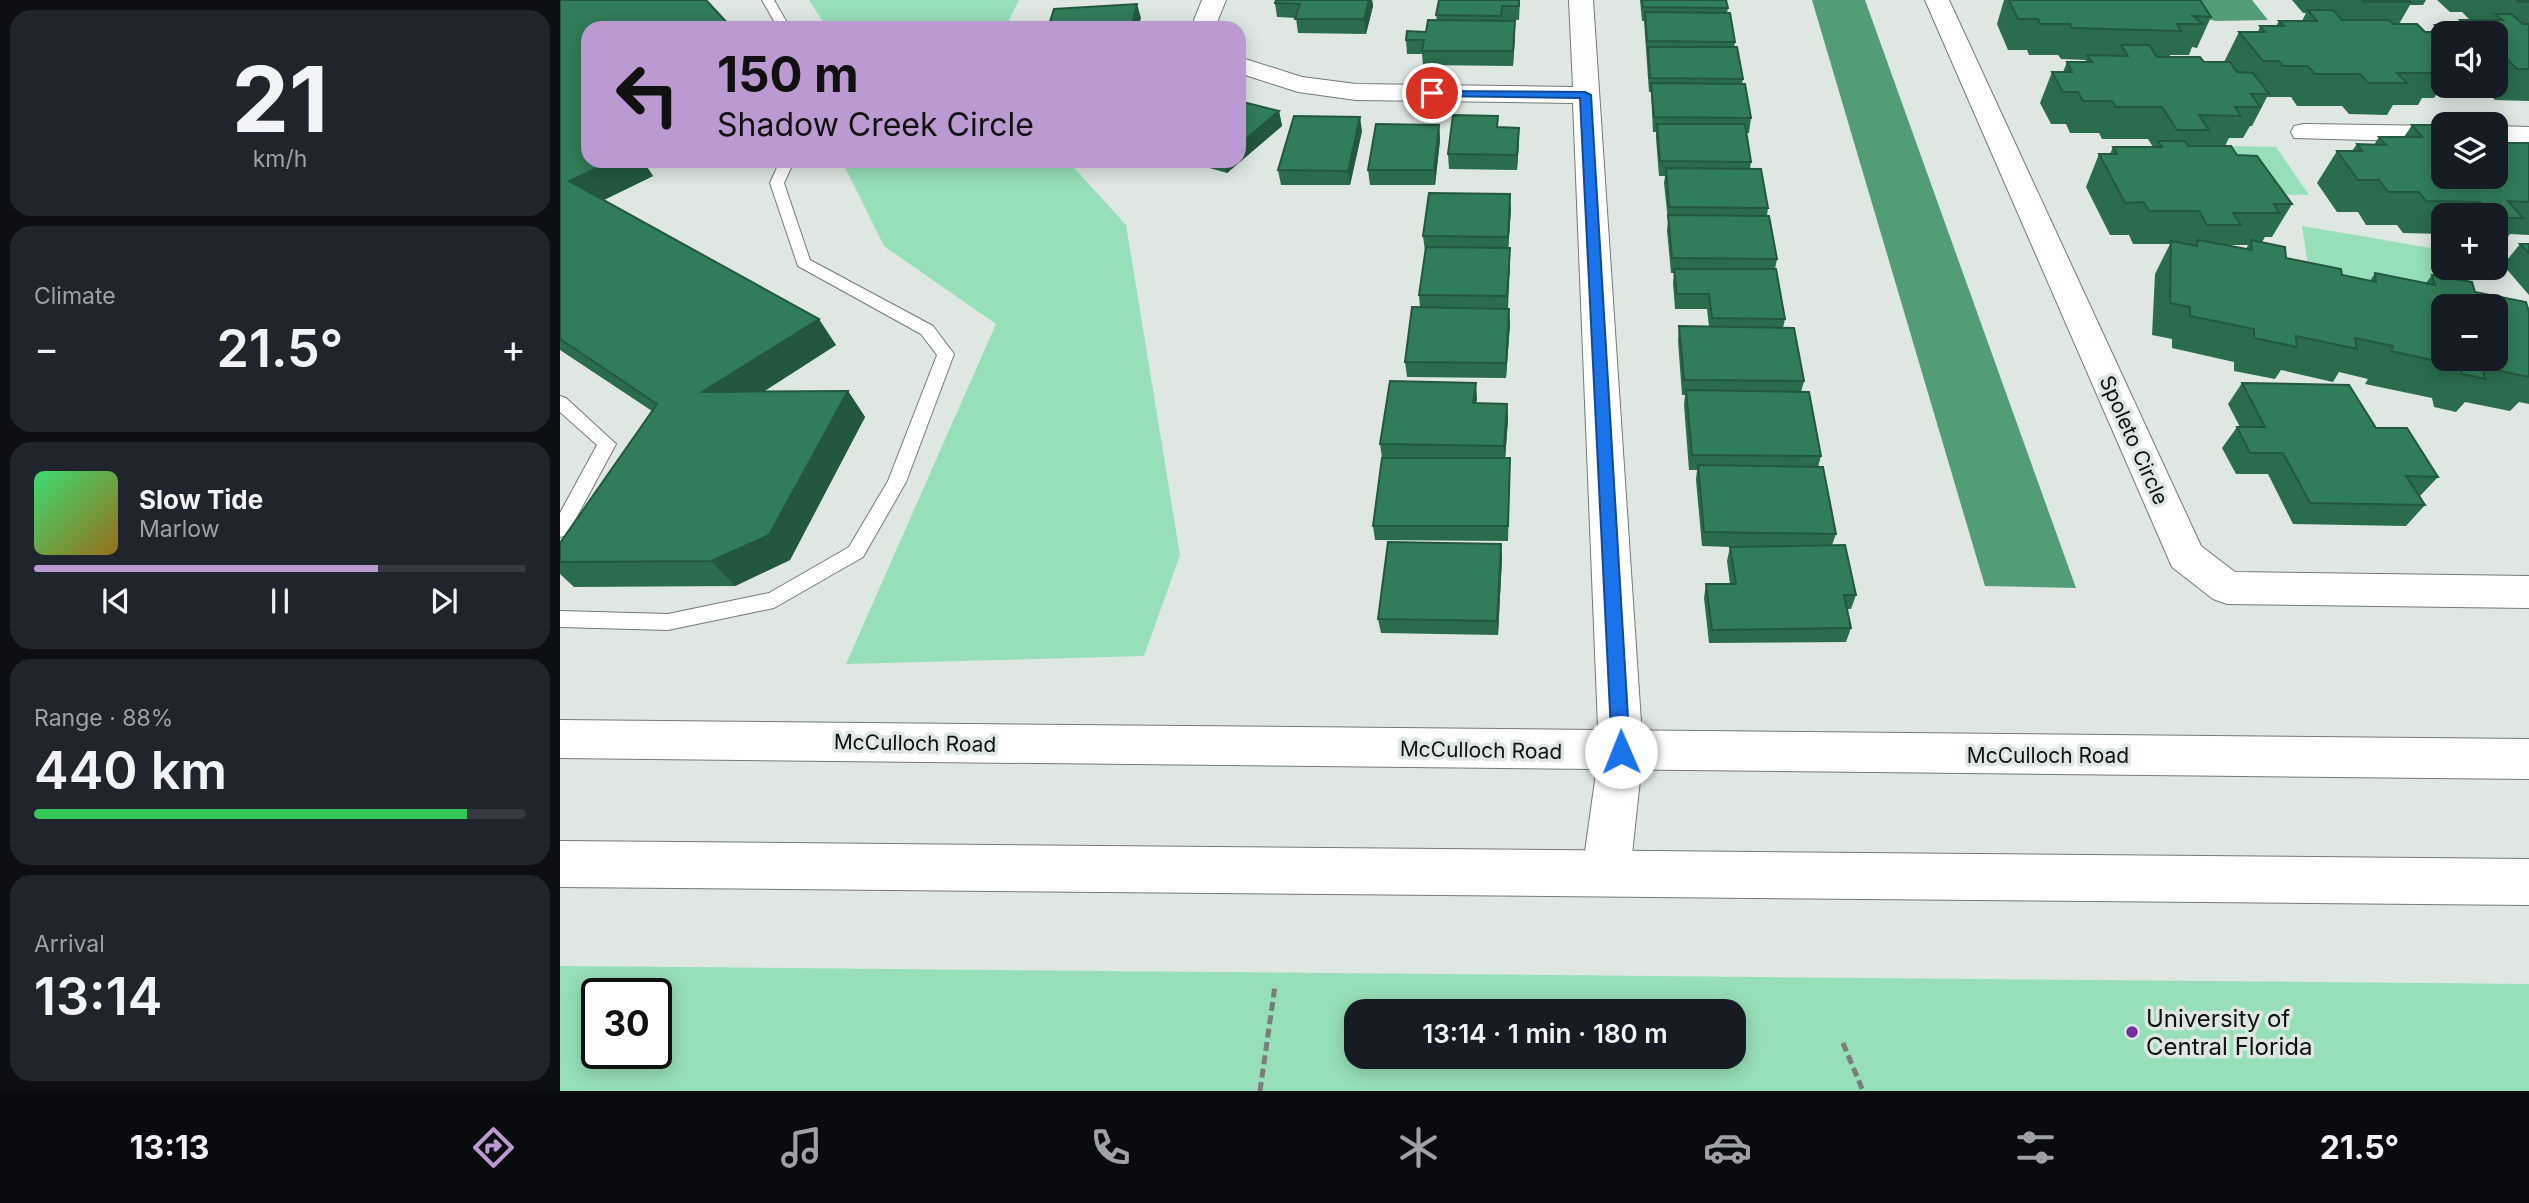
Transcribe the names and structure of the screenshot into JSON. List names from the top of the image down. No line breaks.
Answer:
{"streets":{"street":["Spoleto Circle","McCulloch Road"]},"places":["University of Central Florida"],"page":{"tile":[["21","km/h"],"Climate",["Range · 88%","440 km"],["Arrival","13:14"]],"map_buttons":["+","−"],"turn":["150 m","Shadow Creek Circle"],"heat":["−","21.5°","+"],"song":["Slow Tide","Marlow"],"limit":"30","trip":"13:14 · 1 min · 180 m","tabs":["13:13","21.5°"]}}
